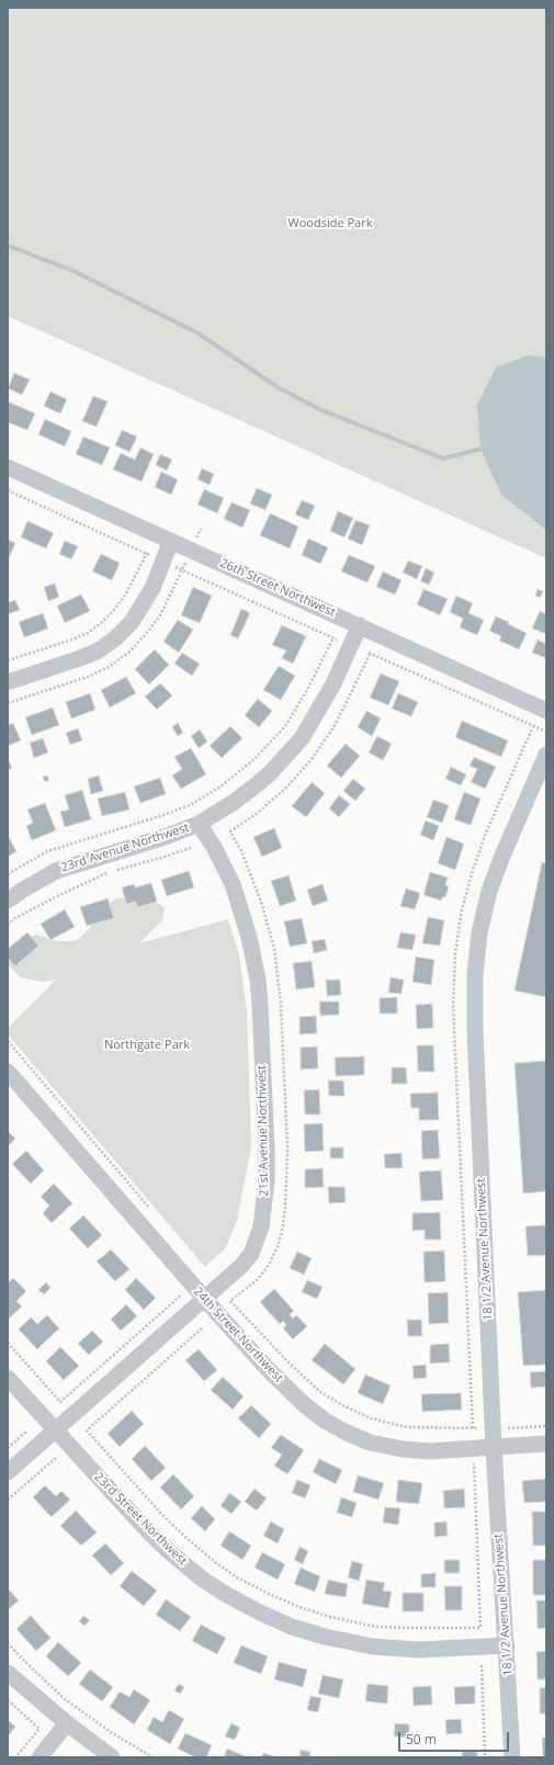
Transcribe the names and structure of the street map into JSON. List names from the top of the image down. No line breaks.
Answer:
{"streets":{"street":["26th Street Northwest","23rd Avenue Northwest","21st Avenue Northwest","18 1/2 Avenue Northwest","24th Street Northwest","23rd Street Northwest"]},"crossings":[["26th Street Northwest","23rd Avenue Northwest"],["23rd Avenue Northwest","21st Avenue Northwest"],["21st Avenue Northwest","24th Street Northwest"],["21st Avenue Northwest","23rd Street Northwest"],["18 1/2 Avenue Northwest","24th Street Northwest"],["18 1/2 Avenue Northwest","23rd Street Northwest"]],"parks":["Woodside Park","Northgate Park"],"scale_bar":"50 m"}
